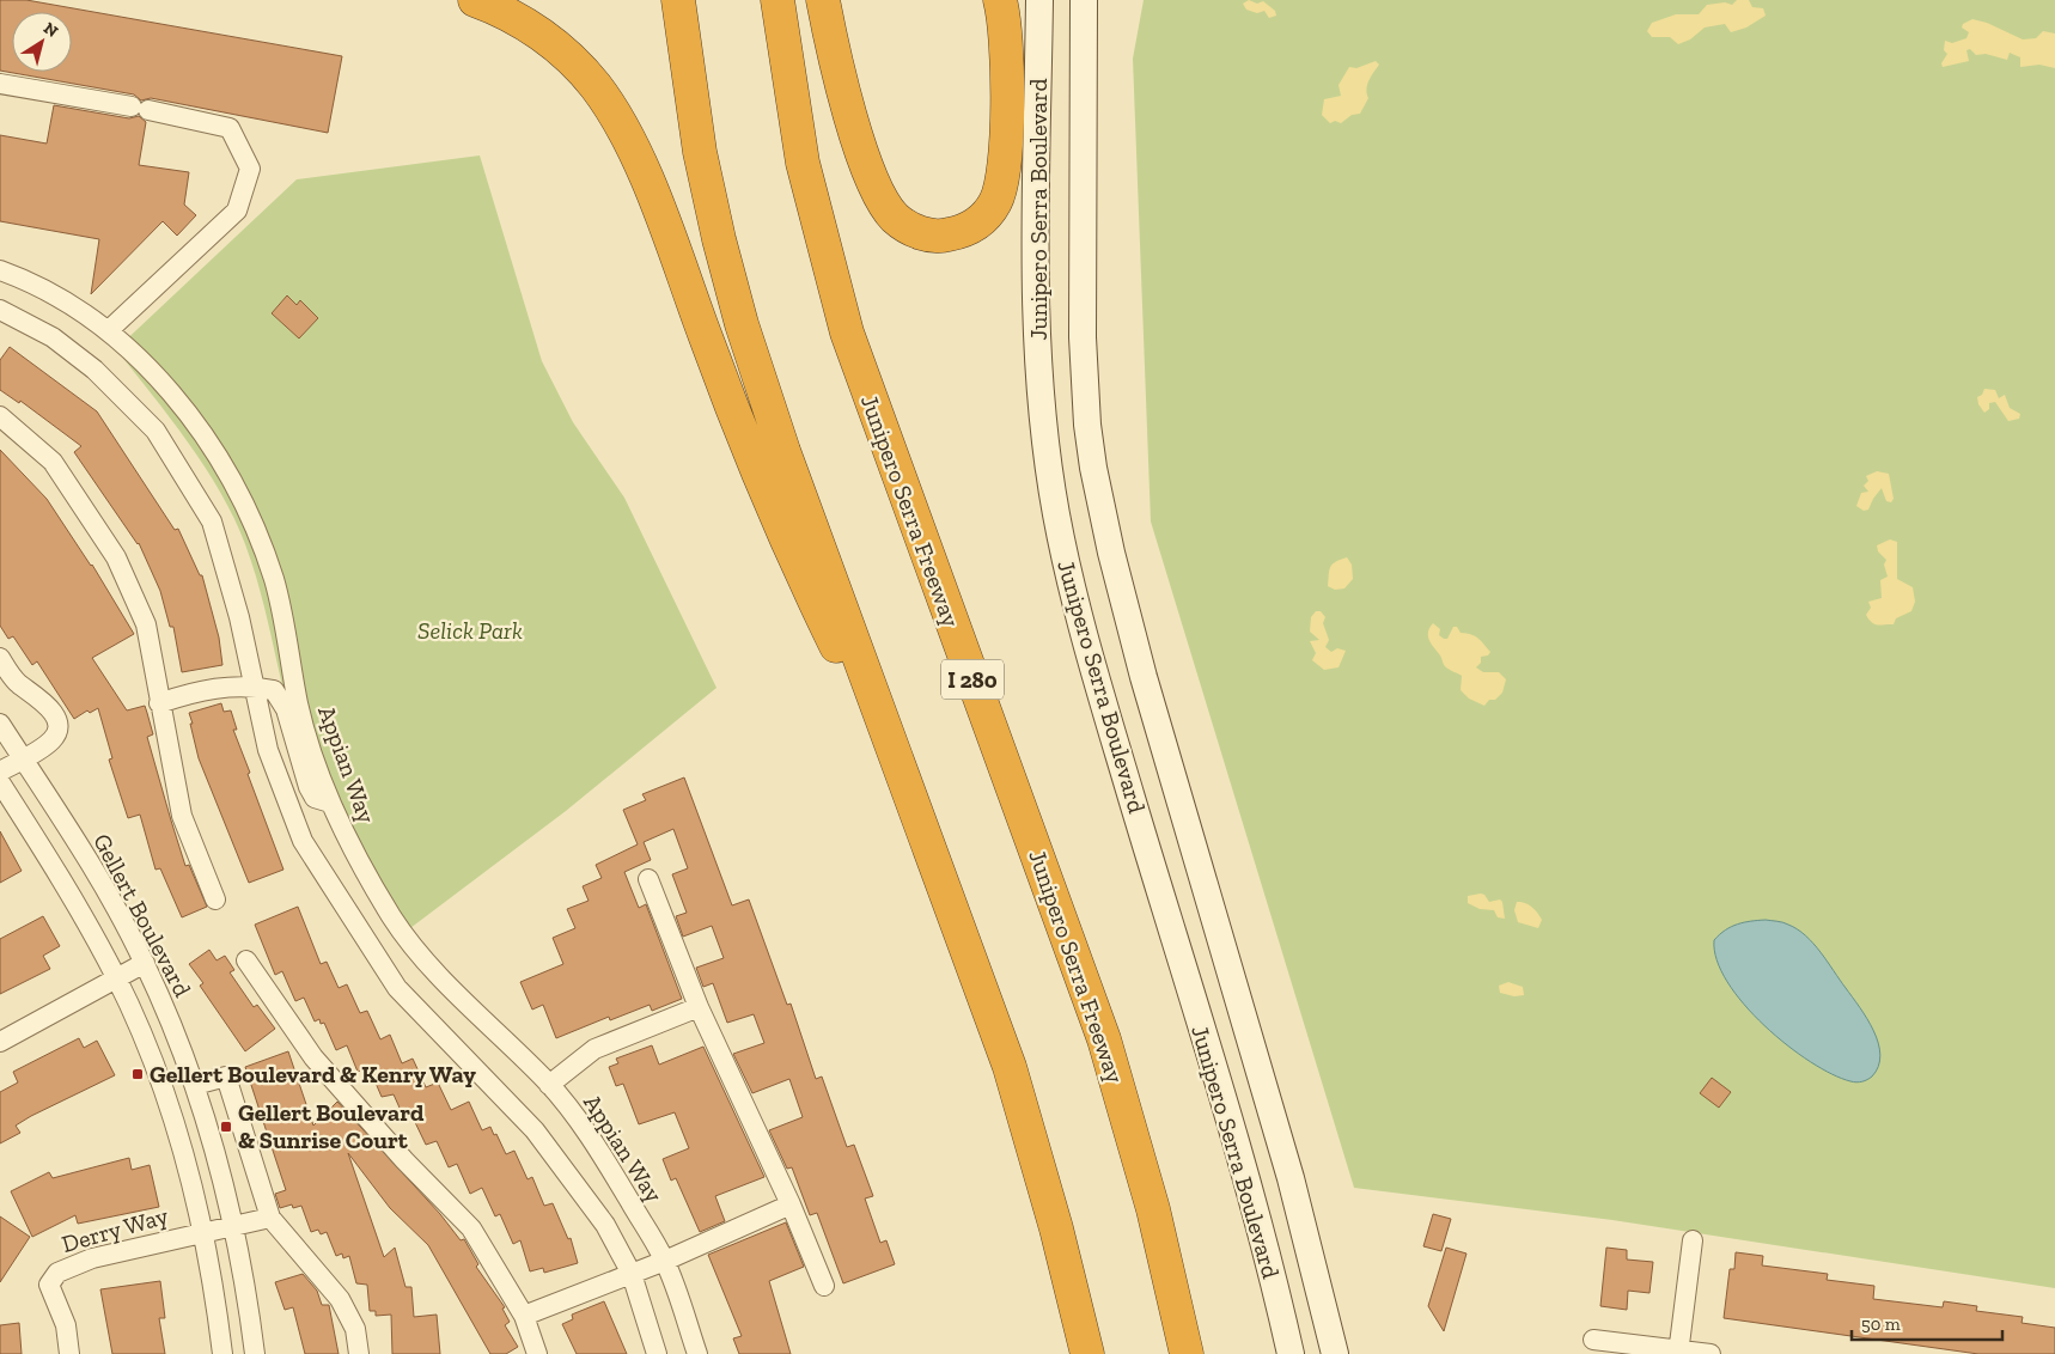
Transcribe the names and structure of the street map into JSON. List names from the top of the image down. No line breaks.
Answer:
{"streets":{"highway":["Junipero Serra Freeway","I 280"],"main road":["Junipero Serra Boulevard"],"street":["Appian Way","Gellert Boulevard","Derry Way"]},"parks":["Selick Park"],"places":{"transit":["Gellert Boulevard & Kenry Way","Gellert Boulevard & Sunrise Court"]},"scale_bar":"50 m","north":"top right"}
